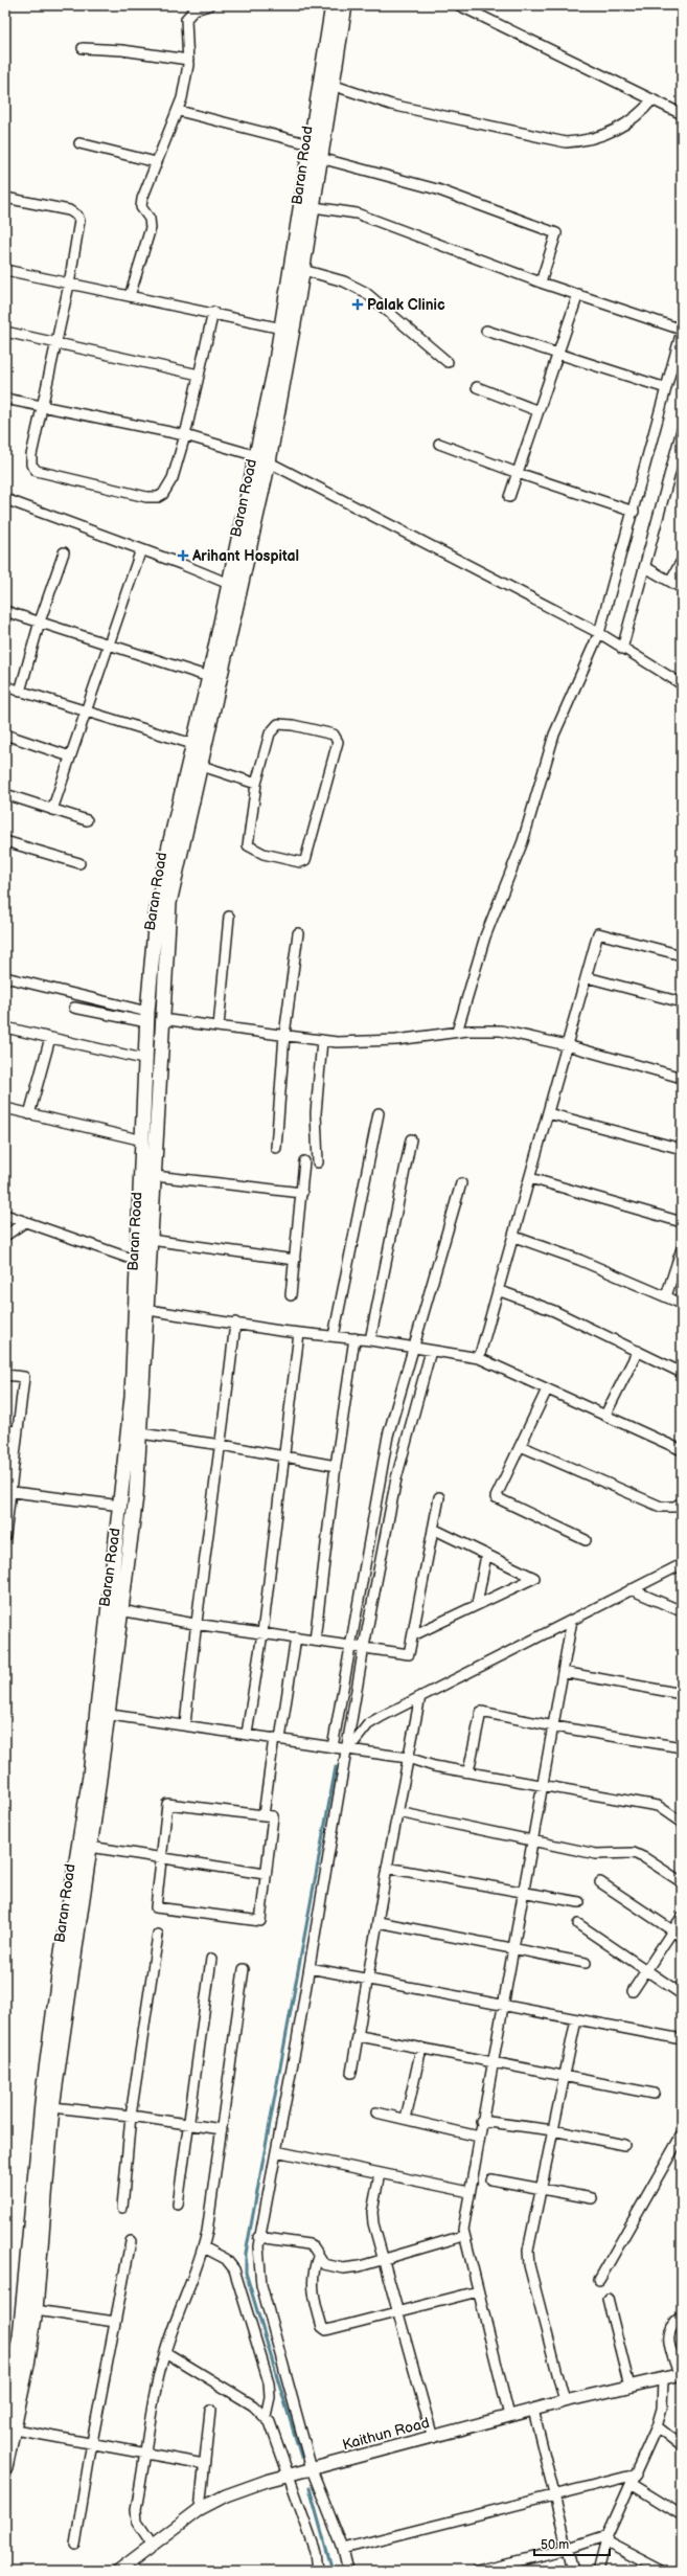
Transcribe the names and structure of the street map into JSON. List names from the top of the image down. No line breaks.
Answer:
{"streets":{"main road":["Baran Road"],"street":["Kaithun Road"]},"places":{"health":["Palak Clinic","Arihant Hospital"]},"scale_bar":"50 m"}
